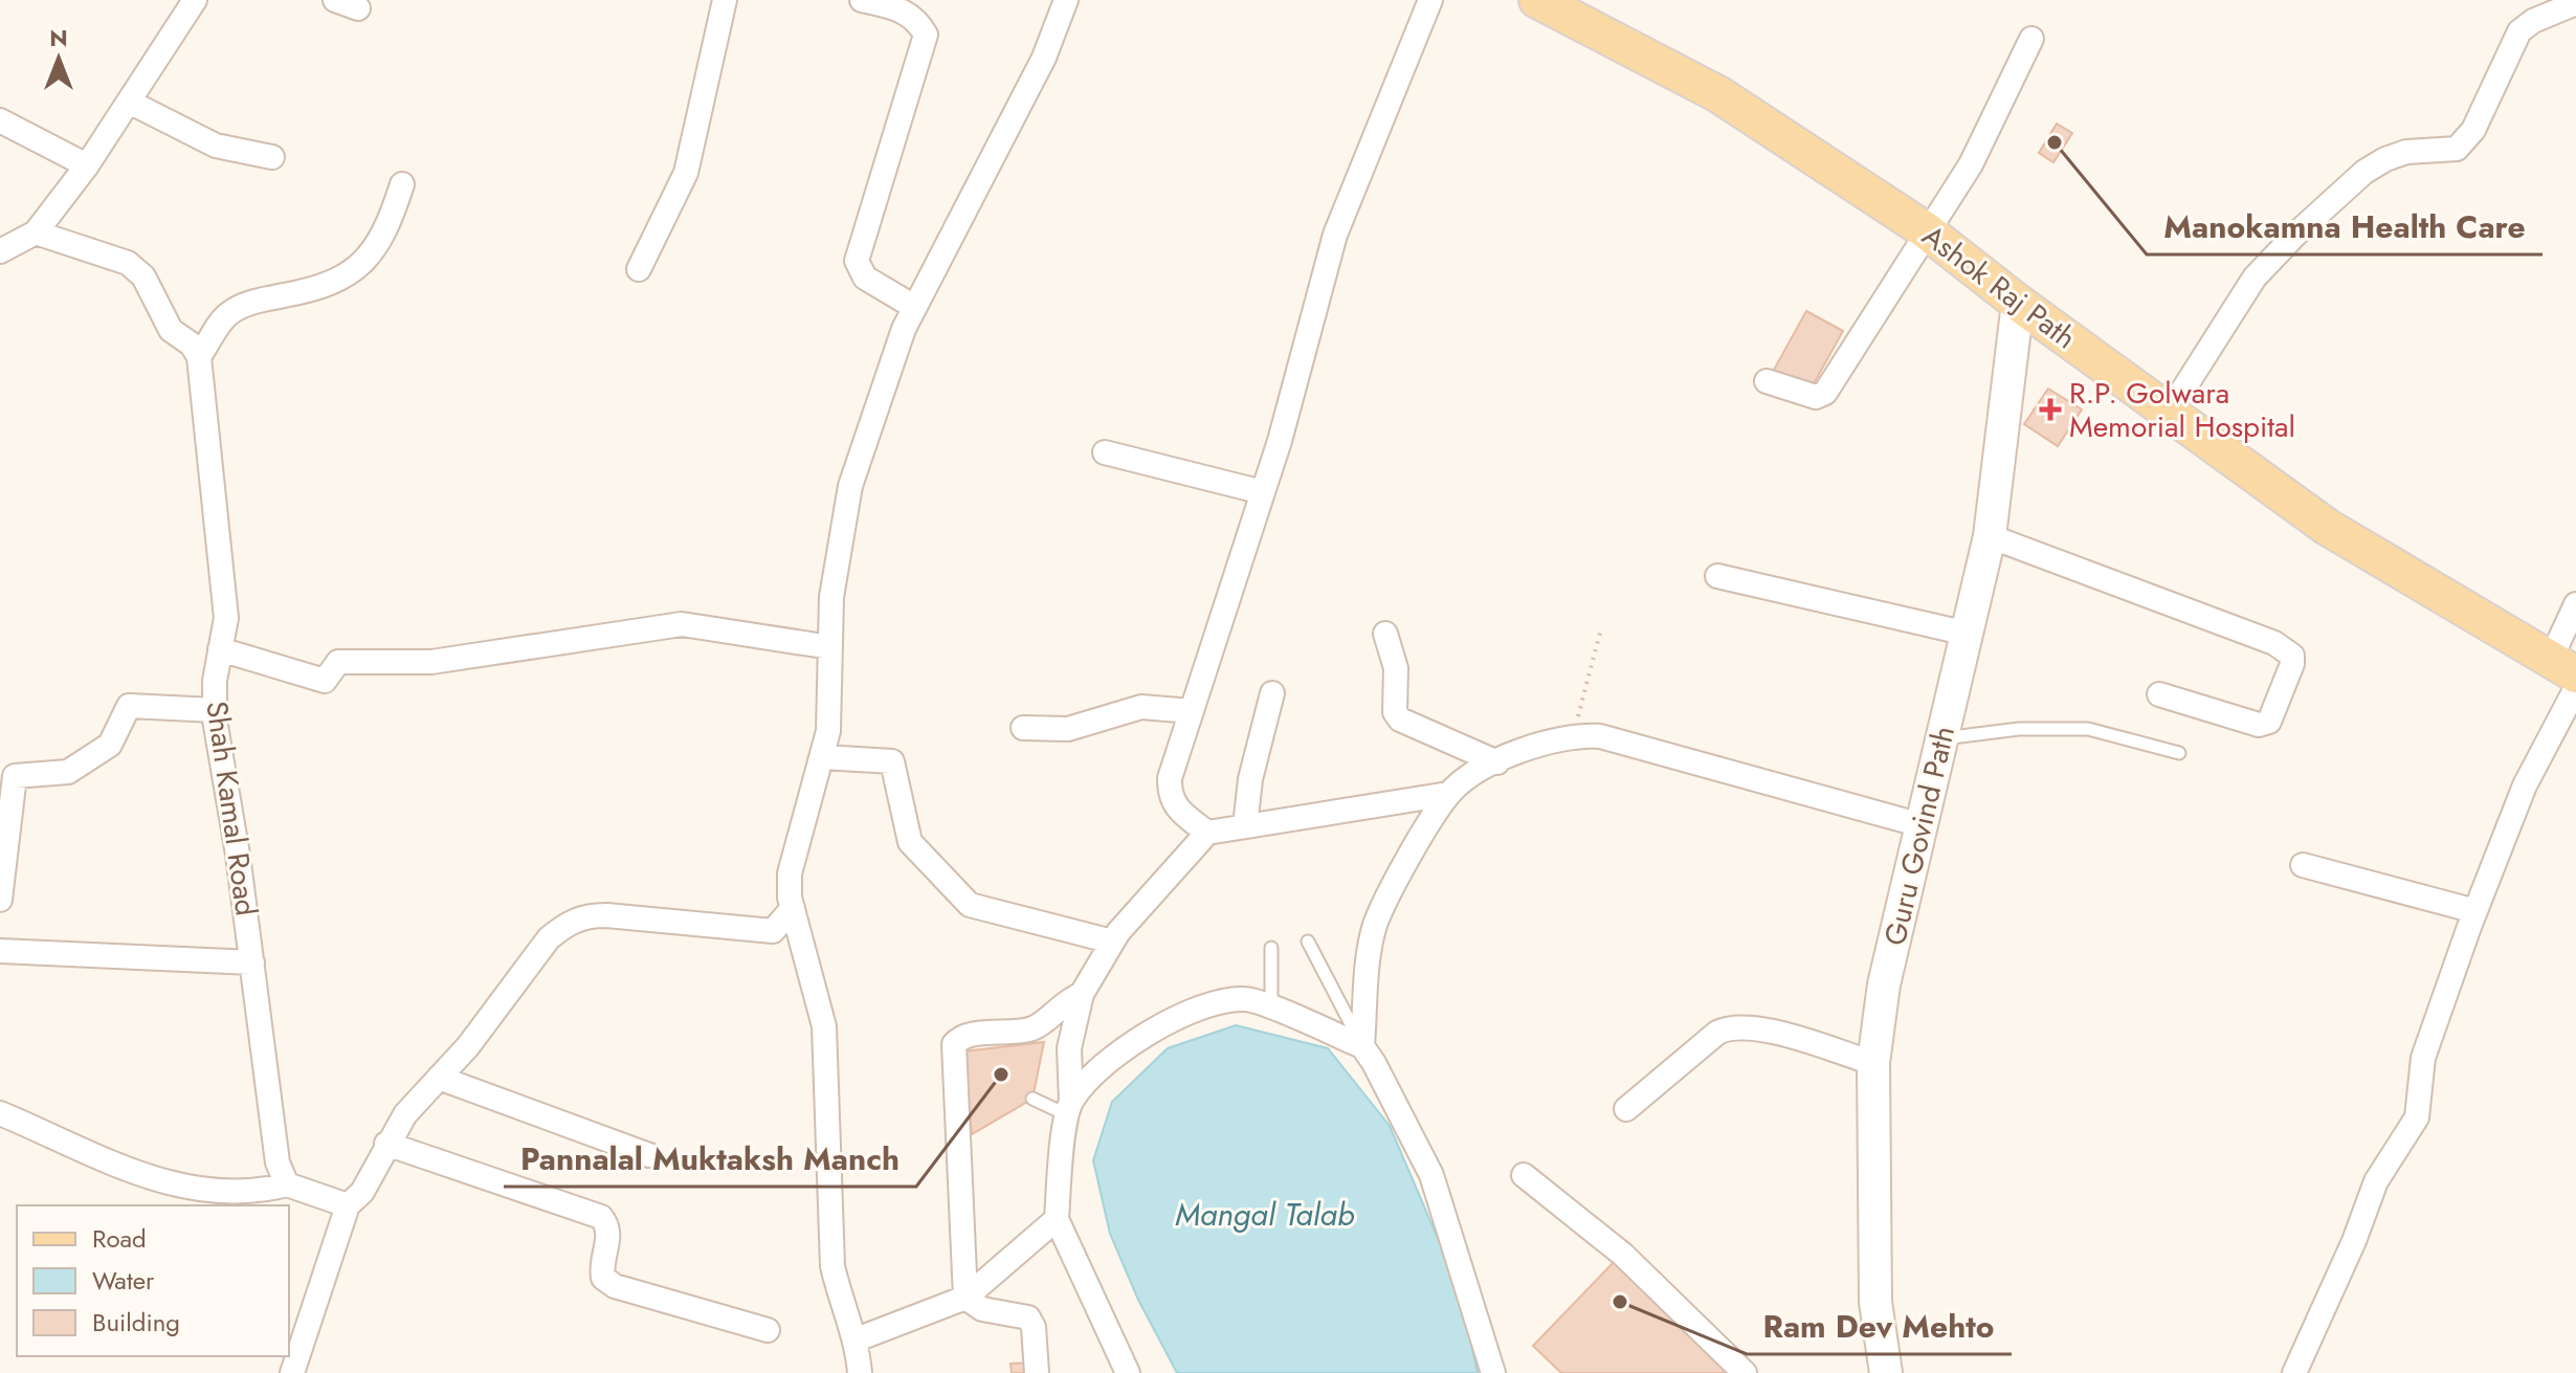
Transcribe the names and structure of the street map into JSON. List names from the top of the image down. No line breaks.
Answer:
{"streets":{"main road":["Ashok Raj Path"],"street":["Shah Kamal Road","Guru Govind Path"]},"crossings":[["Ashok Raj Path","Guru Govind Path"]],"water":["Mangal Talab"],"places":{"other":["Manokamna Health Care","Pannalal Muktaksh Manch","Ram Dev Mehto"],"health":["R.P. Golwara Memorial Hospital"]},"legend":["Road","Water","Building"],"north":"top"}
